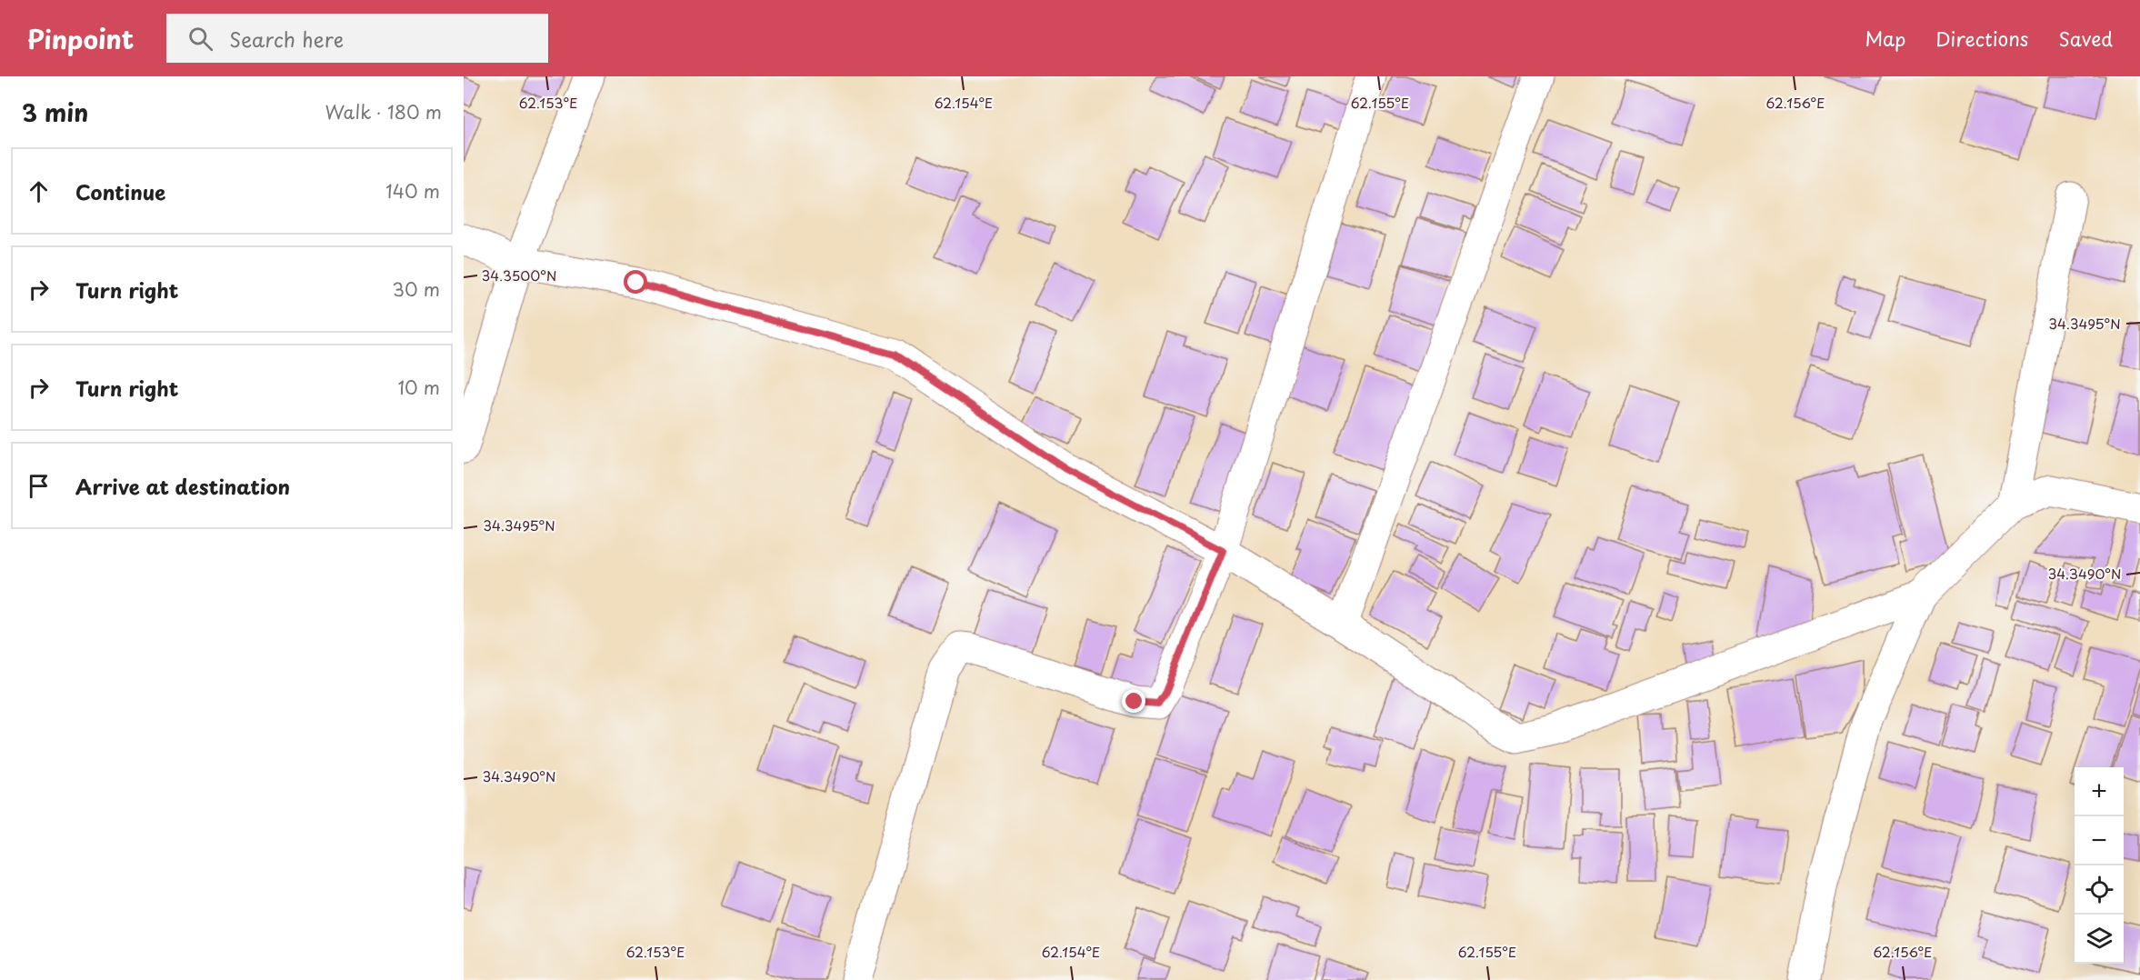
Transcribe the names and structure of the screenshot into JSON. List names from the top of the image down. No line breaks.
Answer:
{"page":{"header":"Pinpoint","search":"Search here","nav":["Map","Directions","Saved"],"heading":["3 min","Walk · 180 m"],"list":[["Continue","140 m"],["Turn right","30 m"],["Turn right","10 m"],"Arrive at destination"],"map_buttons":["+","−"]},"coordinates":["62.153°E","62.154°E","62.155°E","62.156°E","34.3500°N","34.3495°N","34.3490°N"]}
